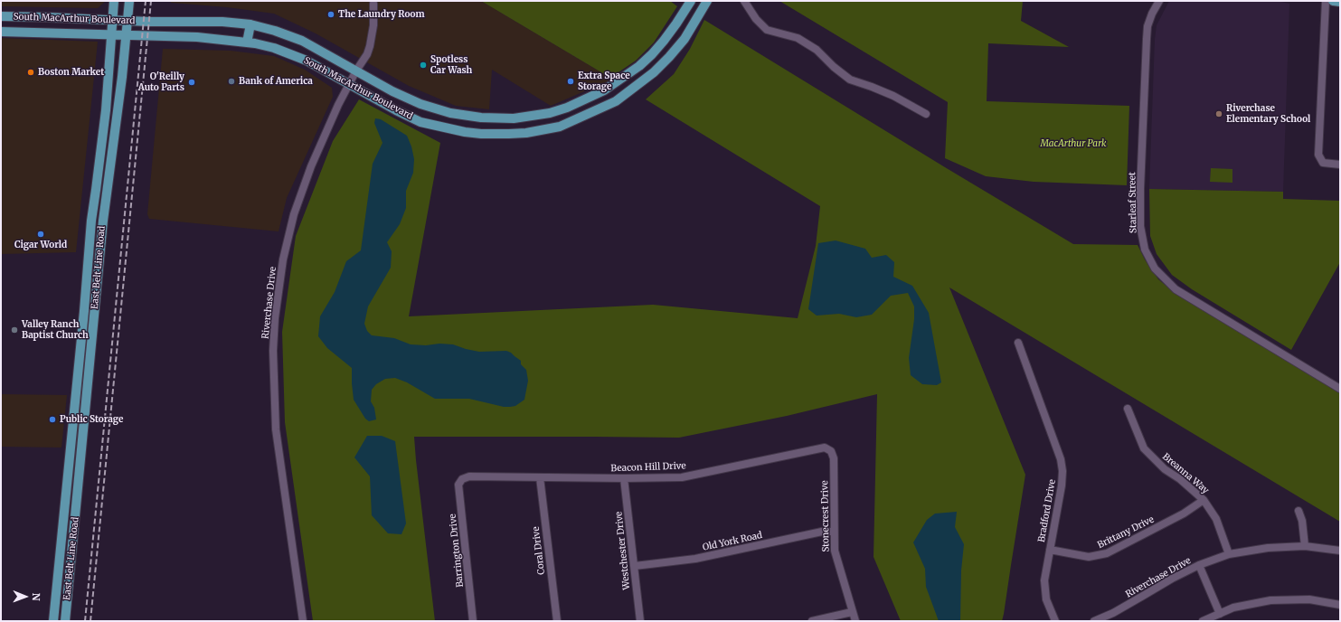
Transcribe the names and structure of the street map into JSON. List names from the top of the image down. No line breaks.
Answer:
{"streets":{"main road":["South MacArthur Boulevard","East Belt Line Road"],"street":["Starleaf Street","Riverchase Drive","Beacon Hill Drive","Breanna Way","Bradford Drive","Stonecrest Drive","Brittany Drive","Old York Road","Barrington Drive","Coral Drive","Westchester Drive"]},"crossings":[["South MacArthur Boulevard","East Belt Line Road"],["South MacArthur Boulevard","Riverchase Drive"],["Riverchase Drive","Breanna Way"],["Beacon Hill Drive","Stonecrest Drive"],["Beacon Hill Drive","Barrington Drive"],["Beacon Hill Drive","Coral Drive"],["Beacon Hill Drive","Westchester Drive"],["Breanna Way","Brittany Drive"],["Bradford Drive","Brittany Drive"],["Stonecrest Drive","Old York Road"],["Old York Road","Westchester Drive"]],"parks":["MacArthur Park"],"places":["The Laundry Room","Spotless Car Wash","Boston Market","Bank of America","Extra Space Storage","O'Reilly Auto Parts","Riverchase Elementary School","Cigar World","Valley Ranch Baptist Church","Public Storage"],"north":"right"}
